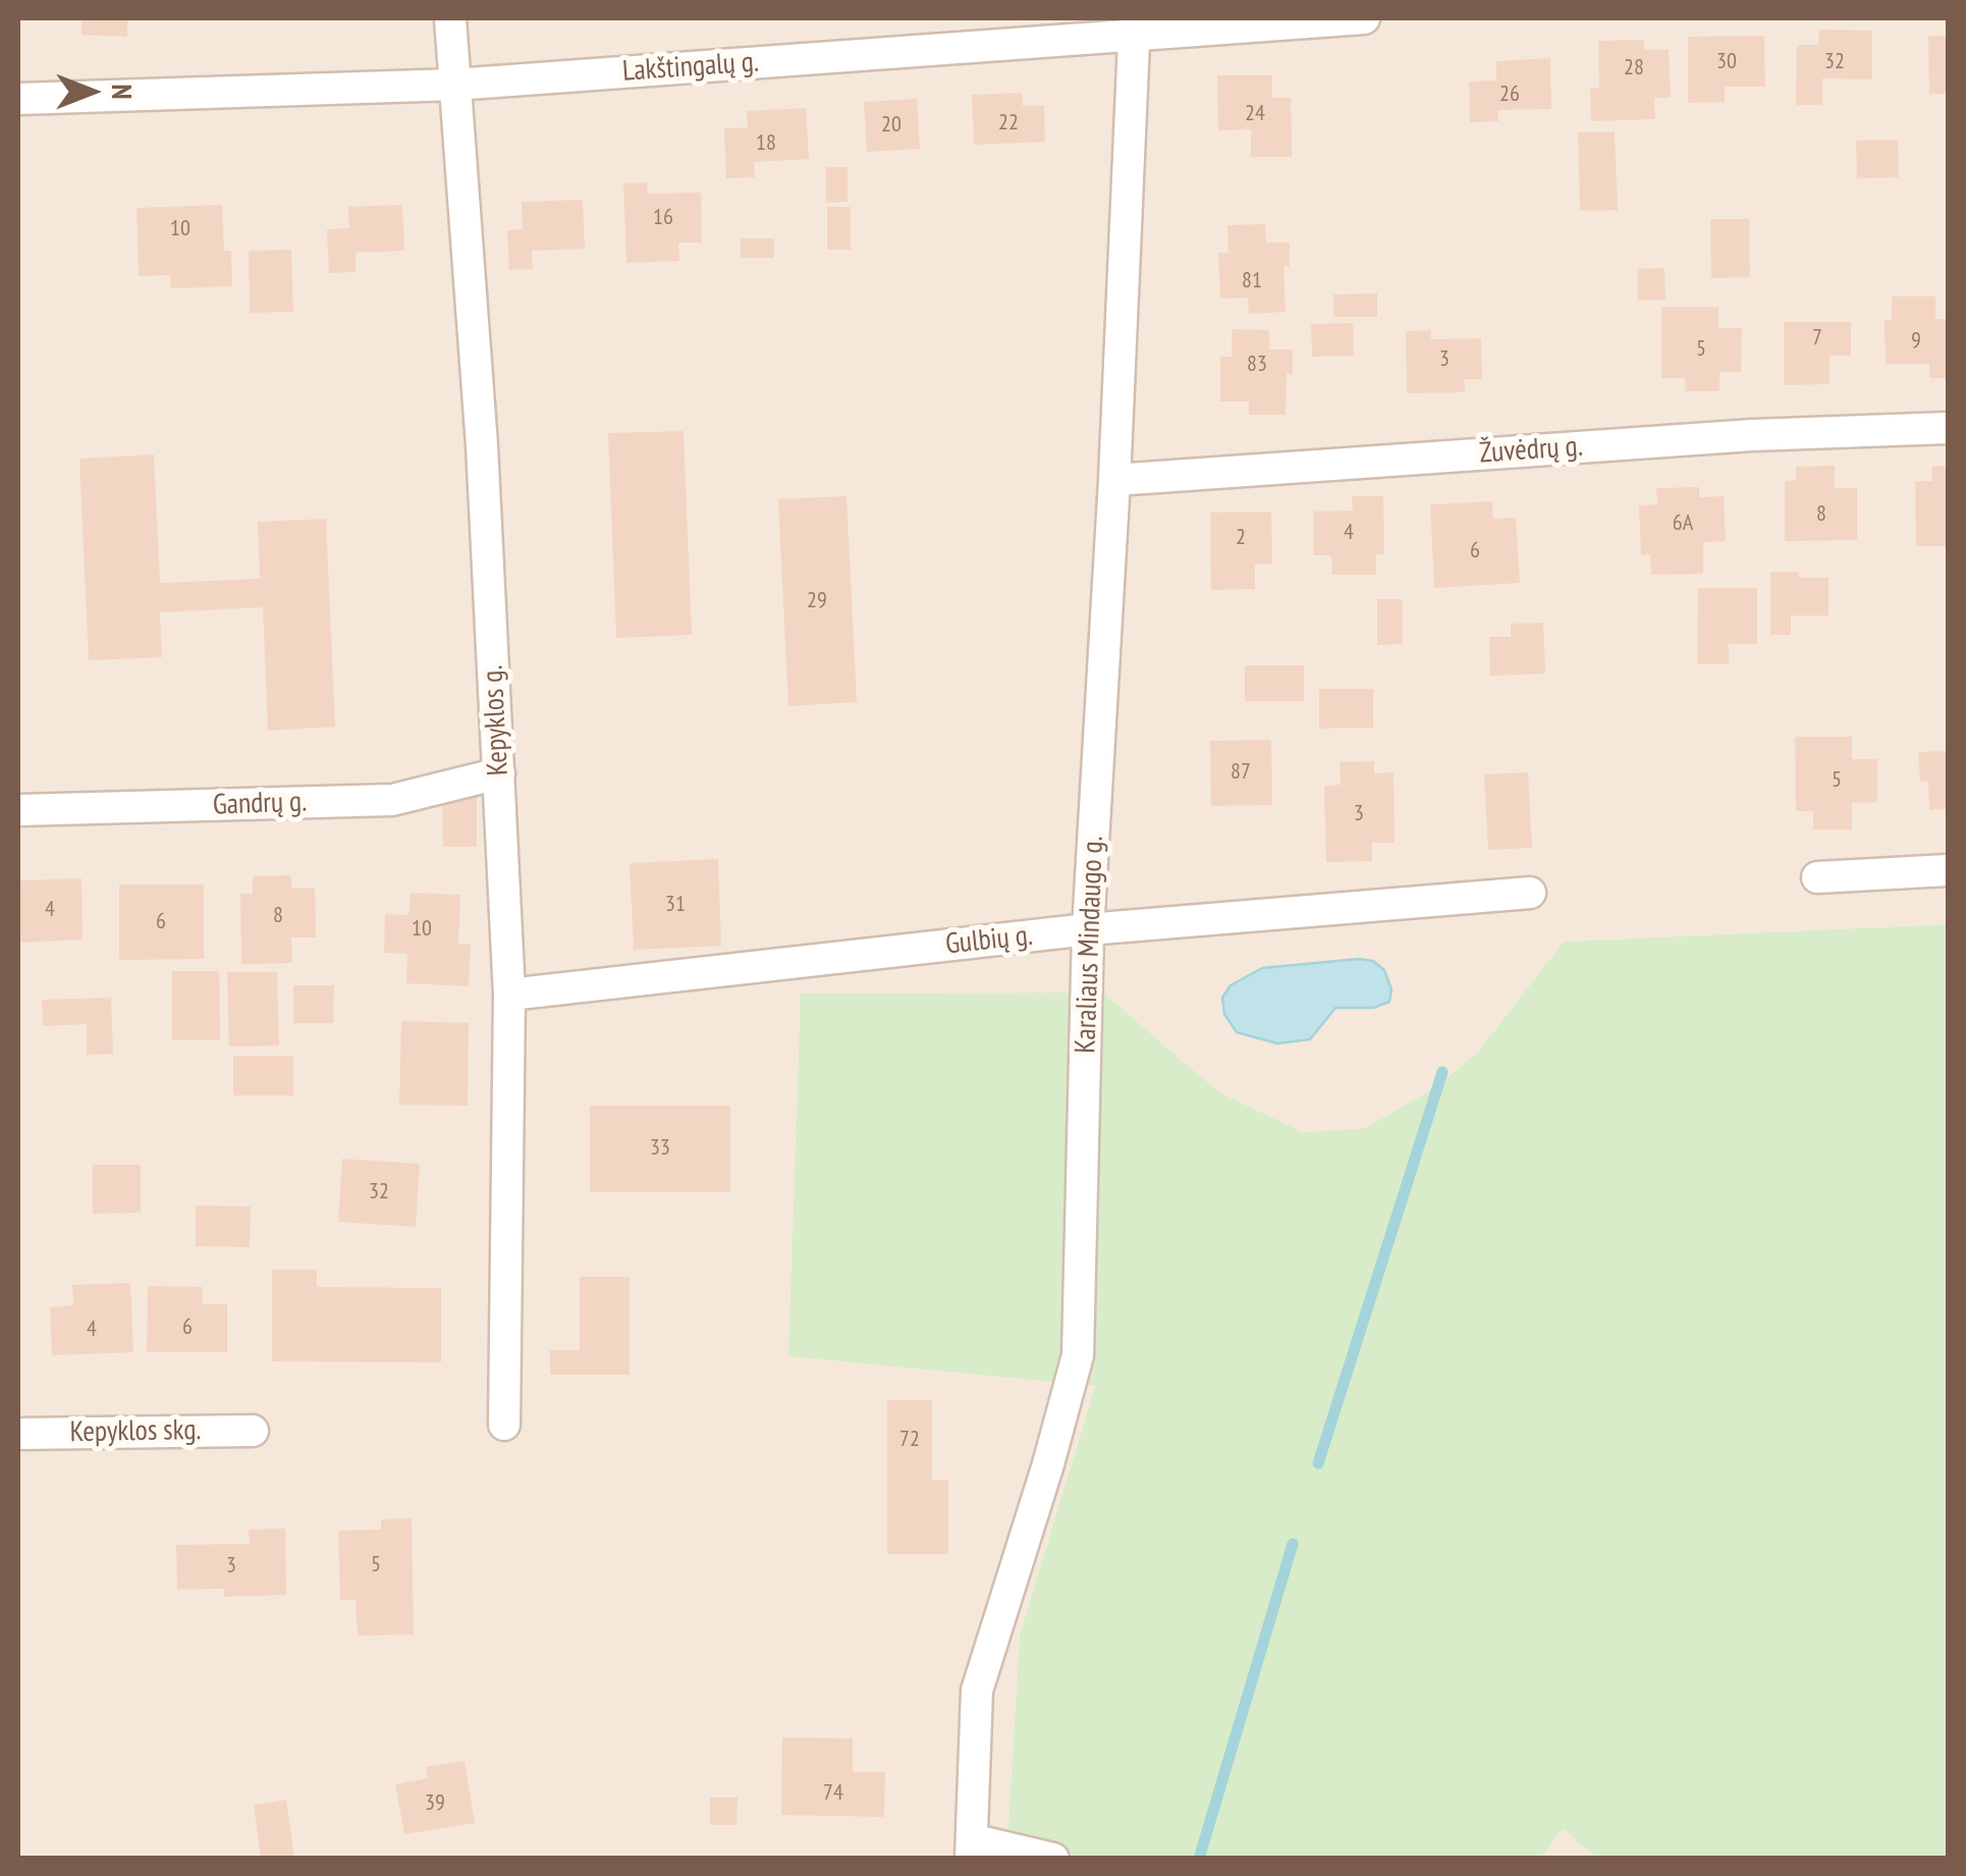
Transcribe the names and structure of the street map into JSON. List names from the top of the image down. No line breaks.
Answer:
{"streets":{"street":["Lakštingalų g.","Žuvėdrų g.","Kepyklos g.","Gandrų g.","Gulbių g.","Karaliaus Mindaugo g.","Kepyklos skg."]},"crossings":[["Lakštingalų g.","Kepyklos g."],["Lakštingalų g.","Karaliaus Mindaugo g."],["Žuvėdrų g.","Karaliaus Mindaugo g."],["Kepyklos g.","Gandrų g."],["Kepyklos g.","Gulbių g."],["Gulbių g.","Karaliaus Mindaugo g."]],"house_numbers":["30","32","28","26","24","22","20","18","16","10","81","7","9","5","3","83","8","6A","4","2","6","29","87","5","3","31","4","8","6","10","33","32","6","4","72","5","3","74","39"],"north":"right"}
